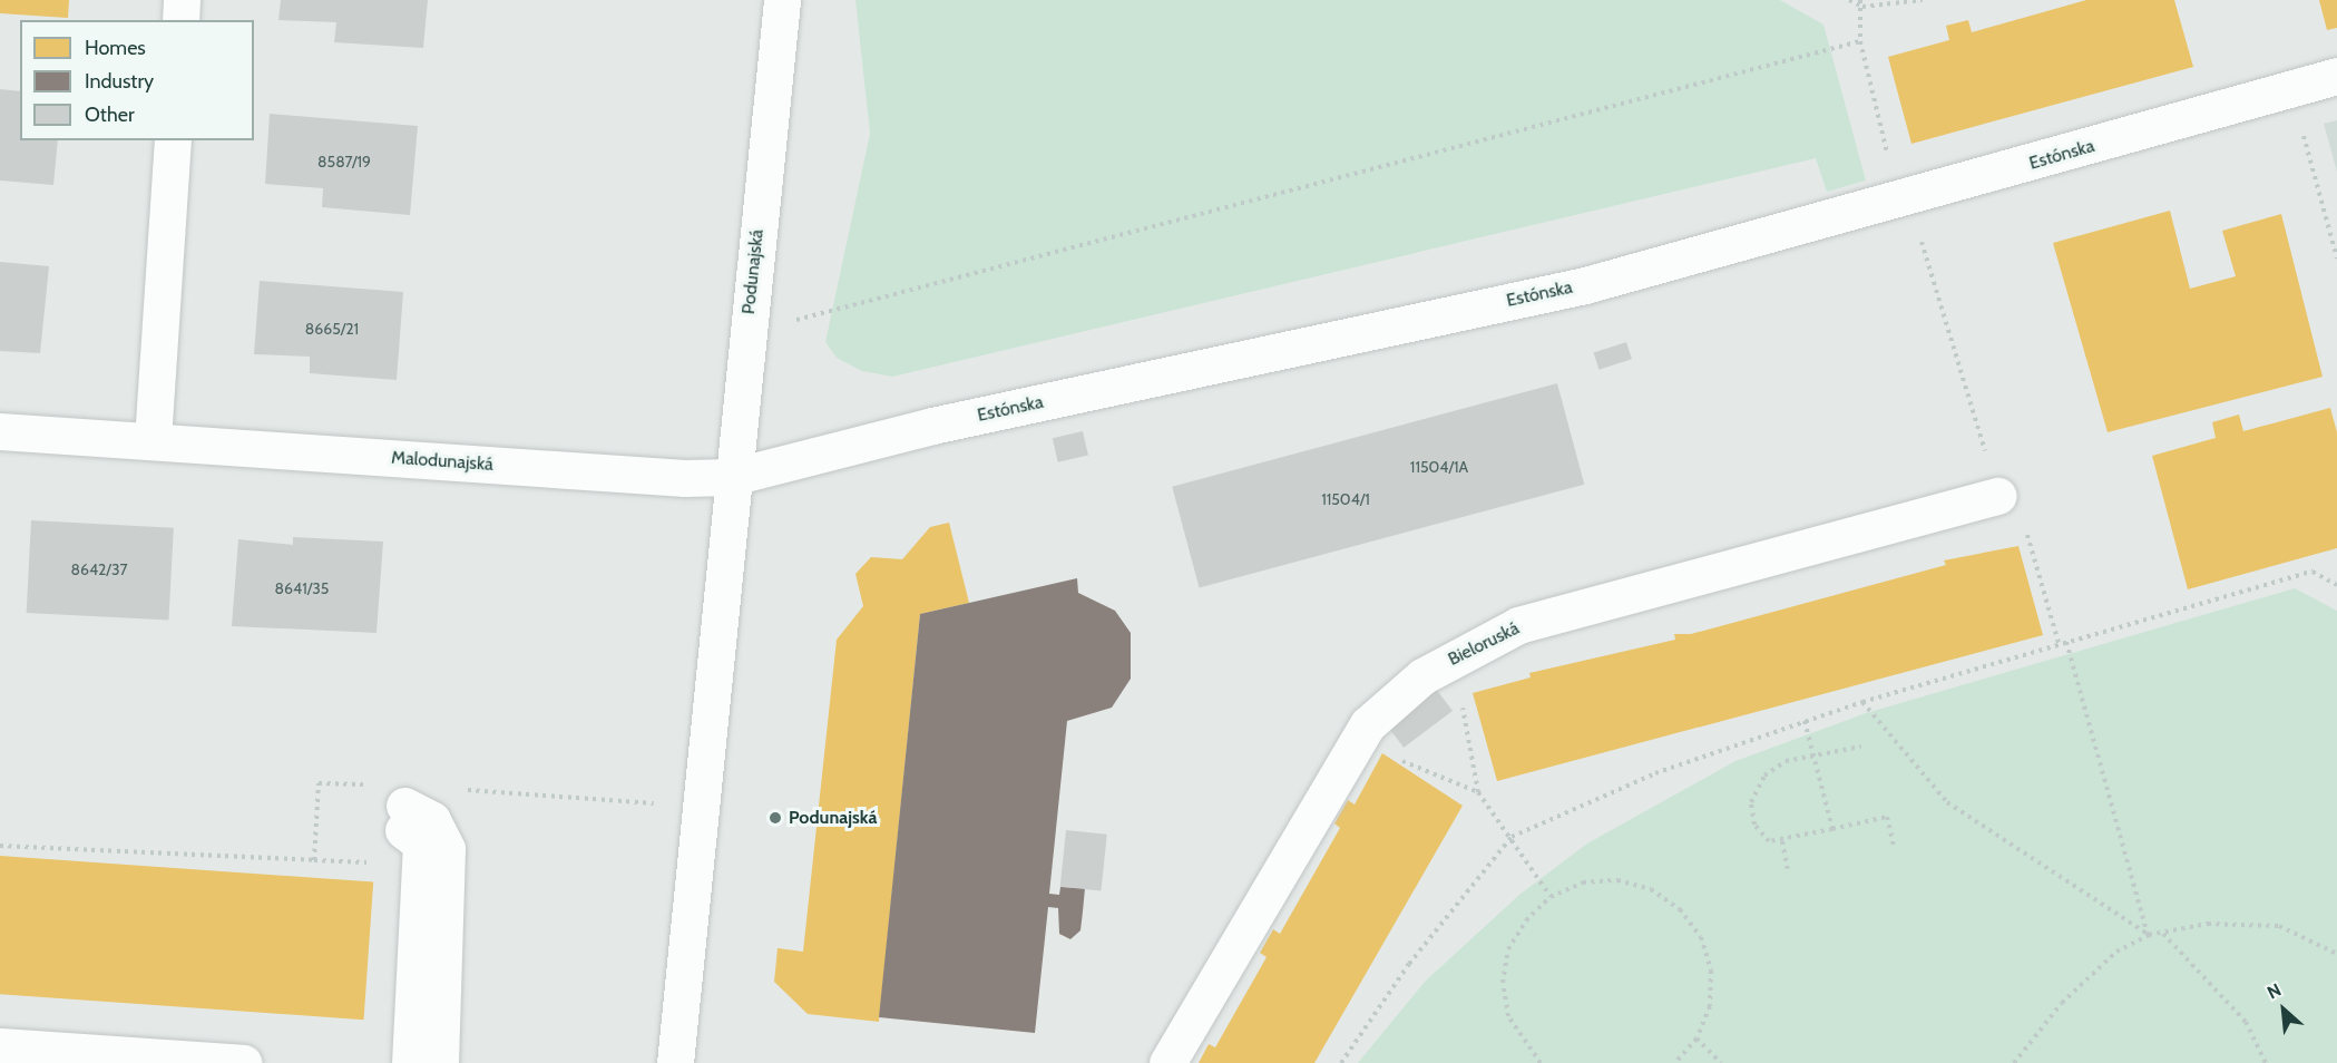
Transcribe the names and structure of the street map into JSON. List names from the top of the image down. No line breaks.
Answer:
{"streets":{"street":["Estónska","Podunajská","Malodunajská","Bieloruská"]},"crossings":[["Estónska","Podunajská"],["Estónska","Malodunajská"],["Podunajská","Malodunajská"]],"places":["Podunajská"],"house_numbers":["8587/19","8665/21","11504/1A","11504/1","8642/37","8641/35"],"legend":["Homes","Industry","Other"],"north":"top left"}
